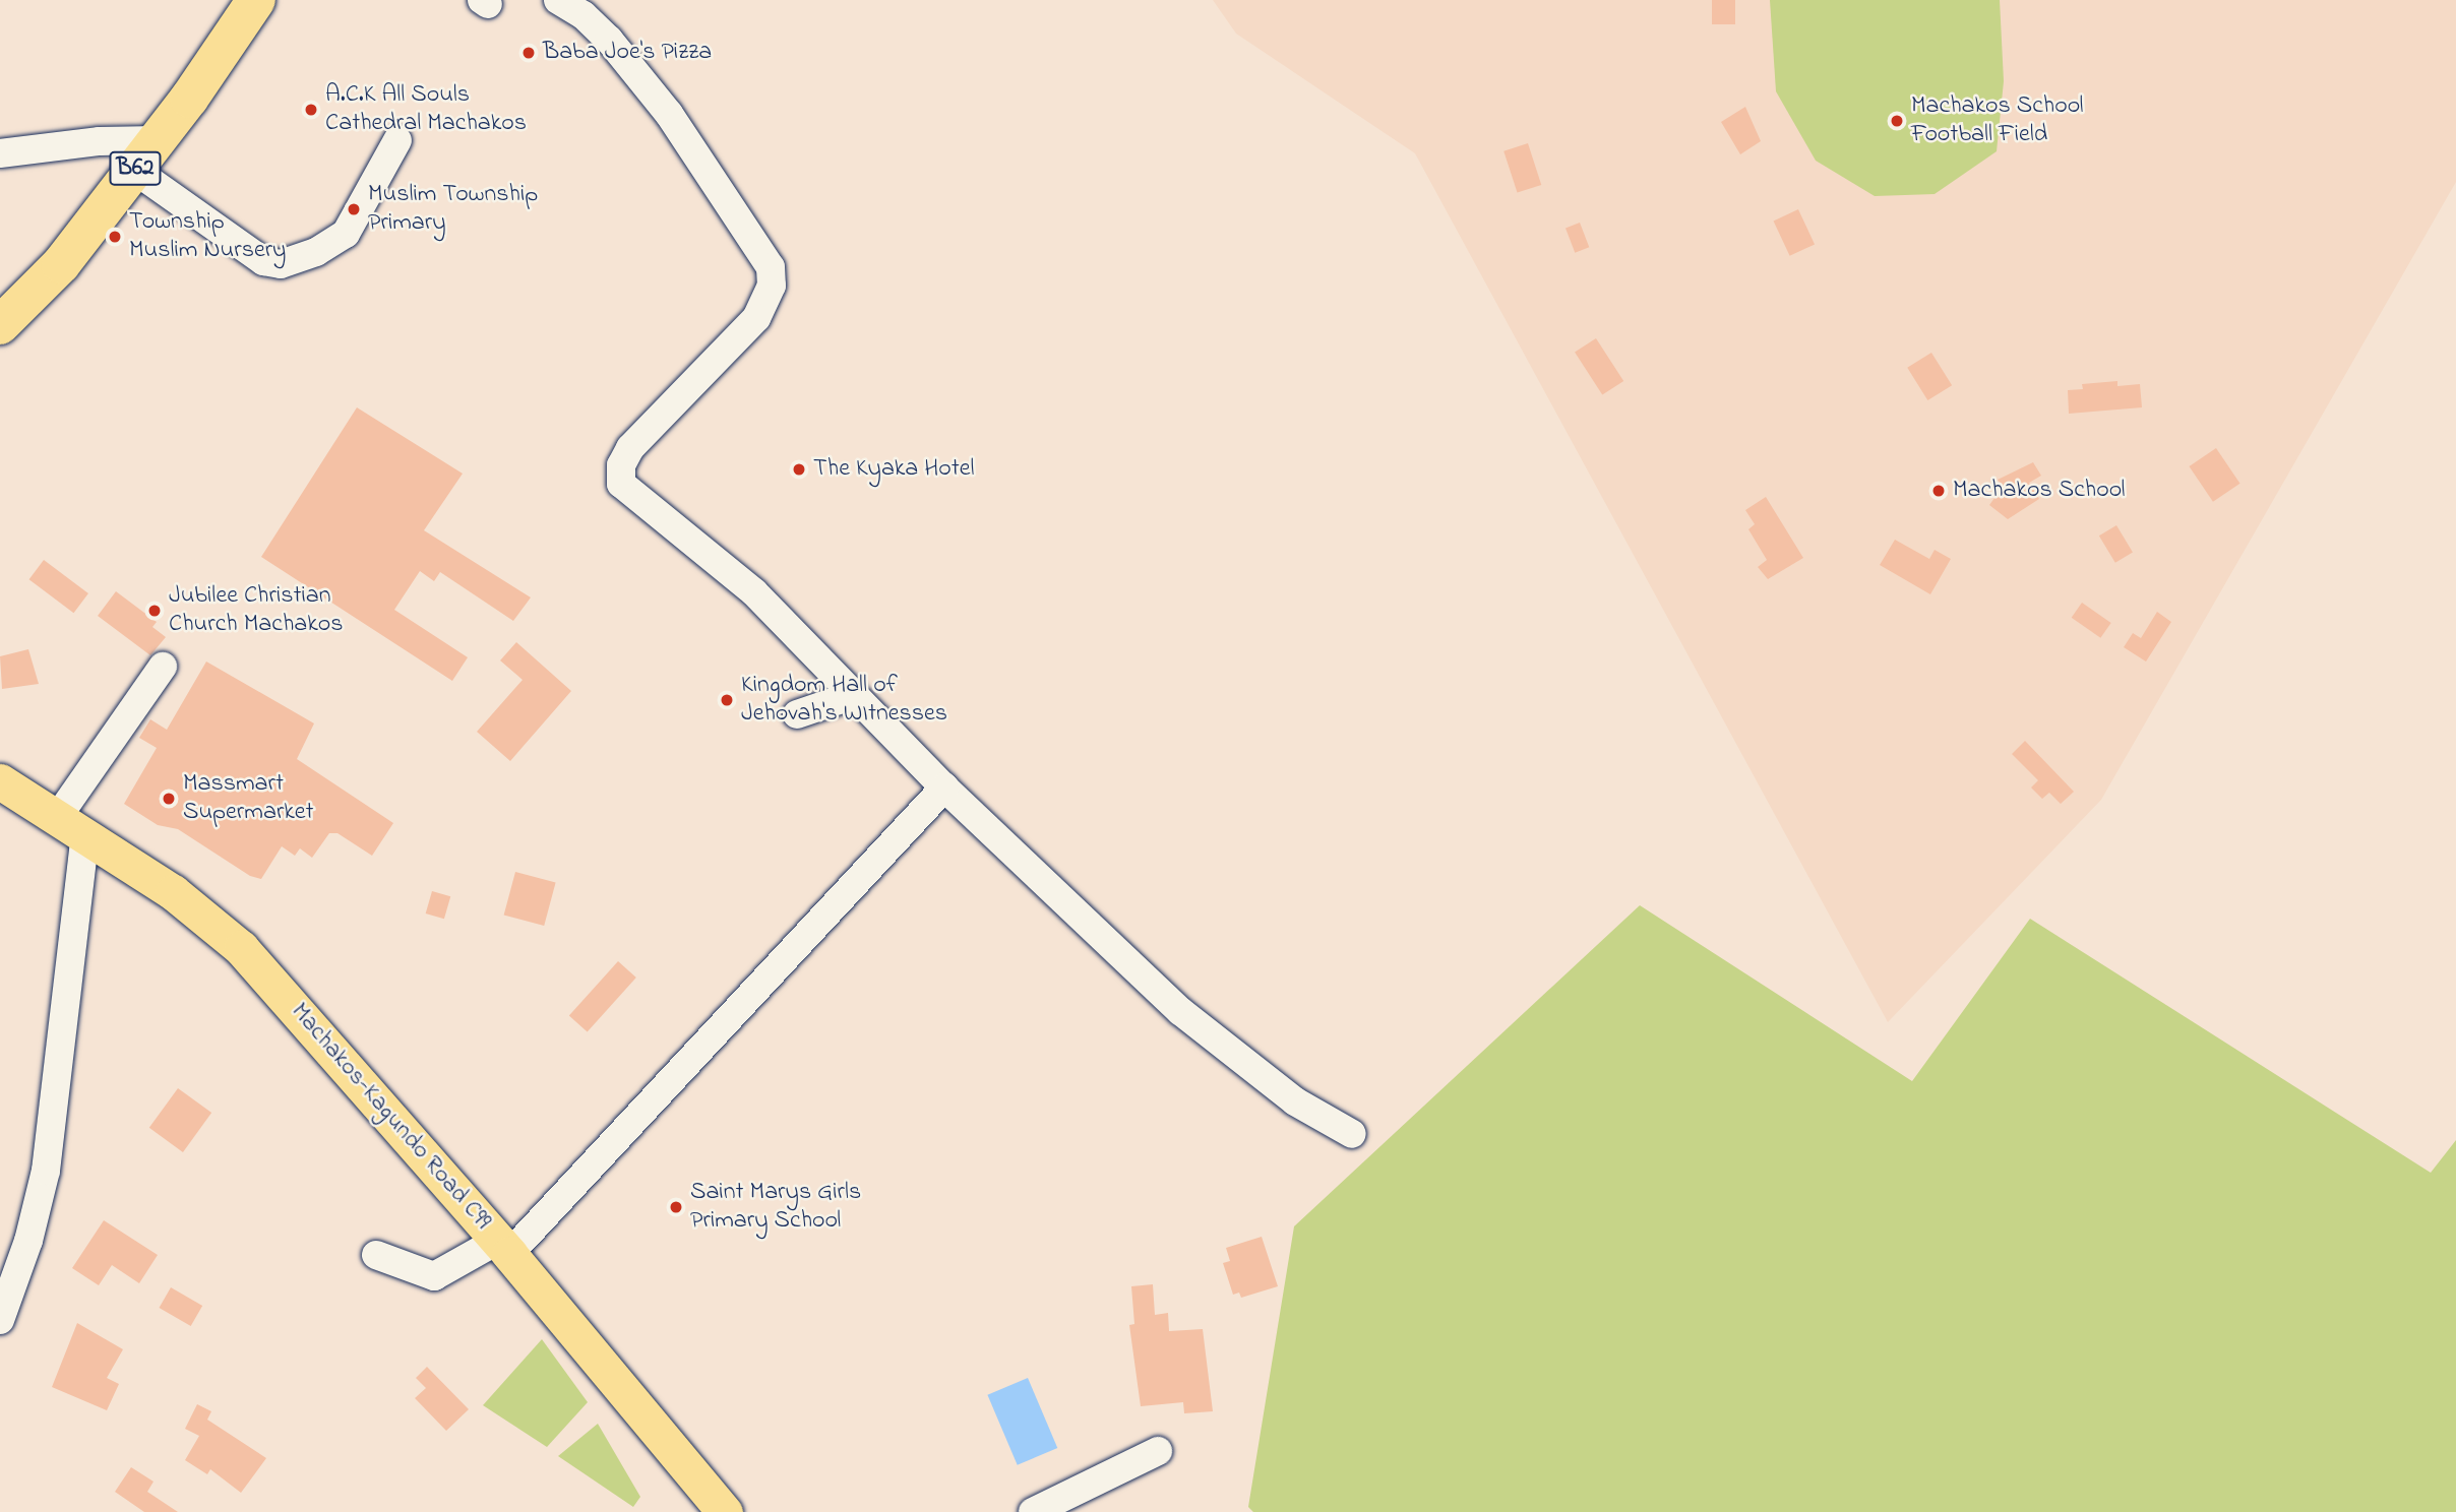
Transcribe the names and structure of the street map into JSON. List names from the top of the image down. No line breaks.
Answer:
{"streets":{"highway":["B62"],"main road":["Machakos-Kagundo Road C99"]},"places":["Baba Joe's Pizza","A.C.K All Souls Cathedral Machakos","Machakos School Football Field","Muslim Township Primary","Township Muslim Nursery","The Kyaka Hotel","Machakos School","Jubilee Christian Church Machakos","Kingdom Hall of Jehovah's WItnesses","Massmart Supermarket","Saint Marys Girls Primary School"]}
